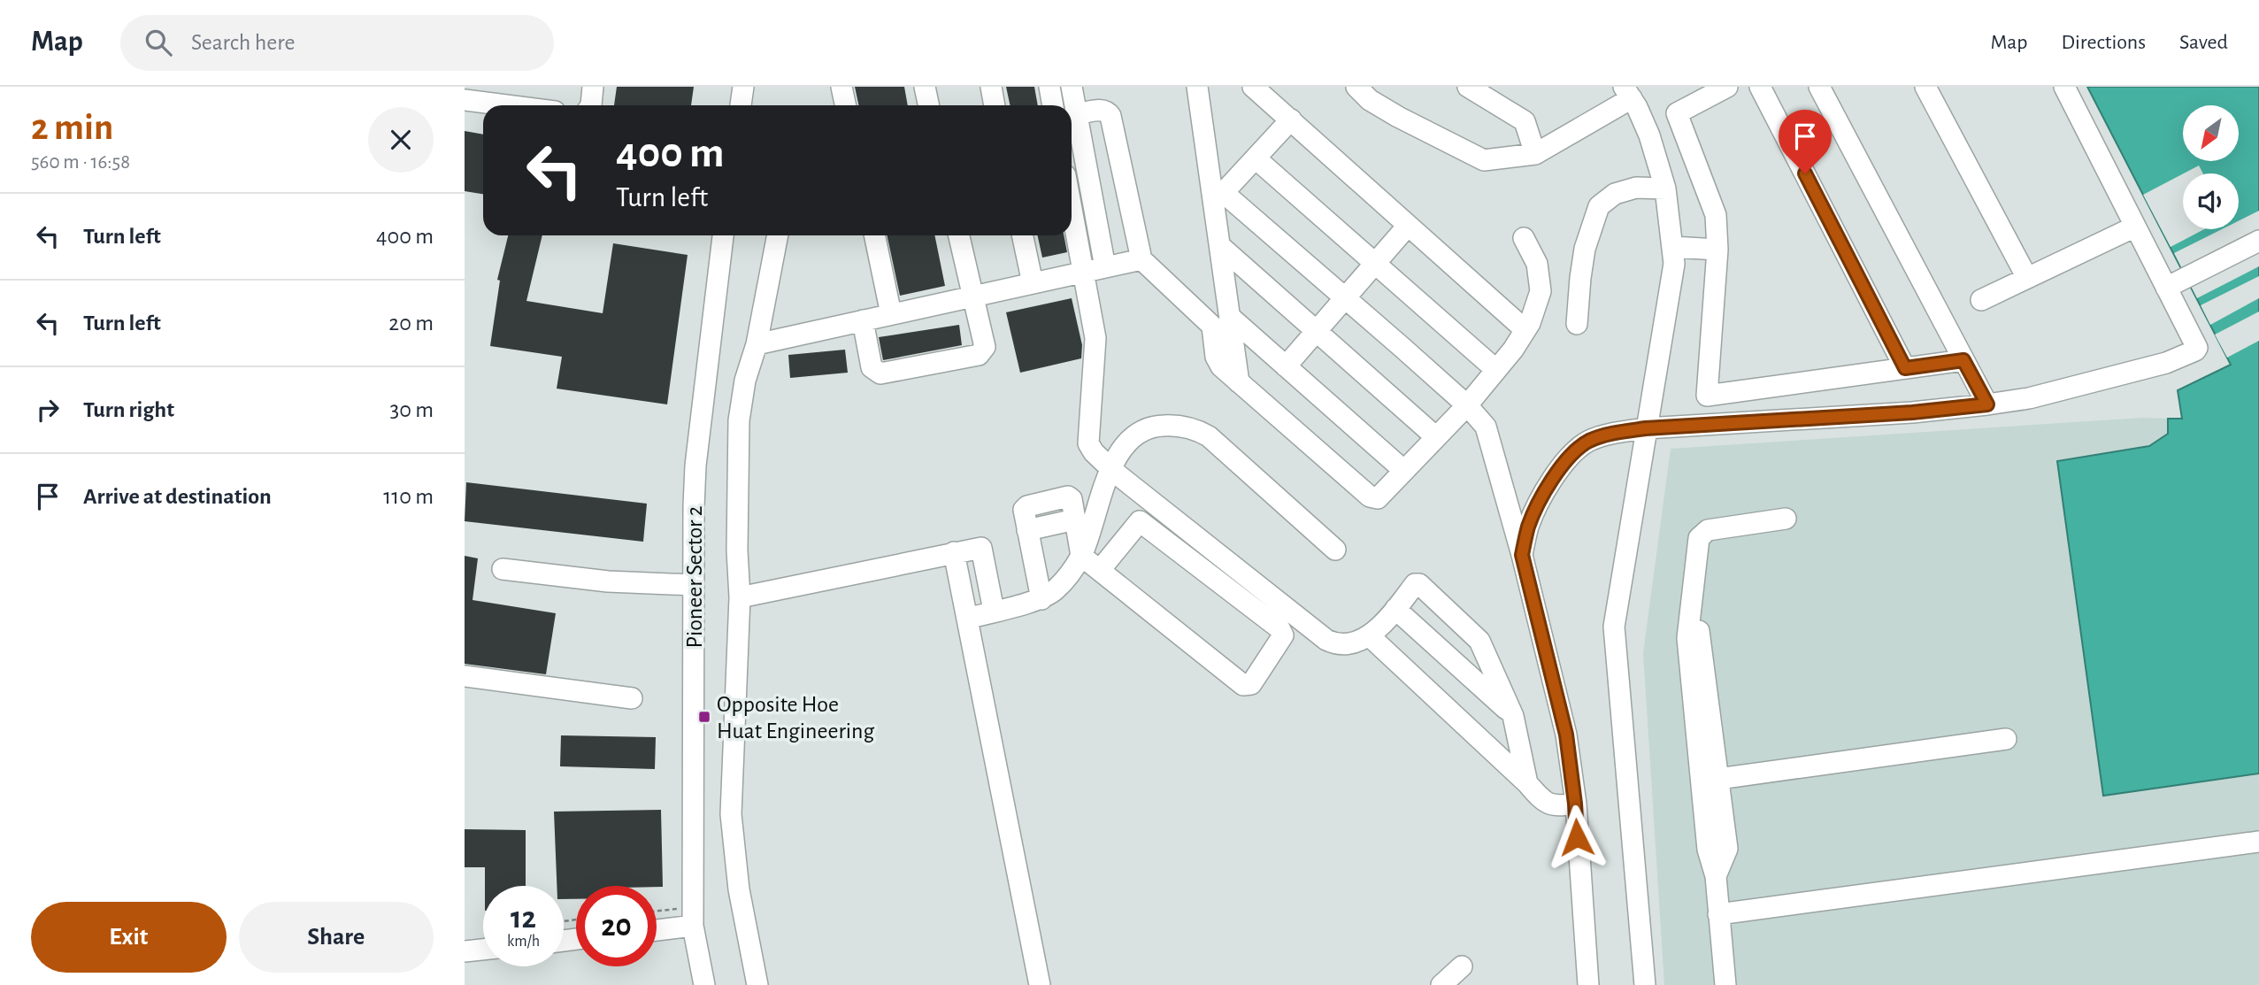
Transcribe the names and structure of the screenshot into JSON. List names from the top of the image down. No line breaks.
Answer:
{"streets":{"street":["Pioneer Sector 2"]},"places":{"transit":["Opposite Hoe Huat Engineering"]},"north":"bottom left","page":{"header":"Map","search":"Search here","nav":["Map","Directions","Saved"],"heading":["2 min","560 m · 16:58"],"turn":["400 m","Turn left"],"list":[{"name":"Turn left","value":"400 m"},{"name":"Turn left","value":"20 m"},{"name":"Turn right","value":"30 m"},{"name":"Arrive at destination","value":"110 m"}],"speed":"12 km/h","limit":"20","buttons":["Exit","Share"]}}
